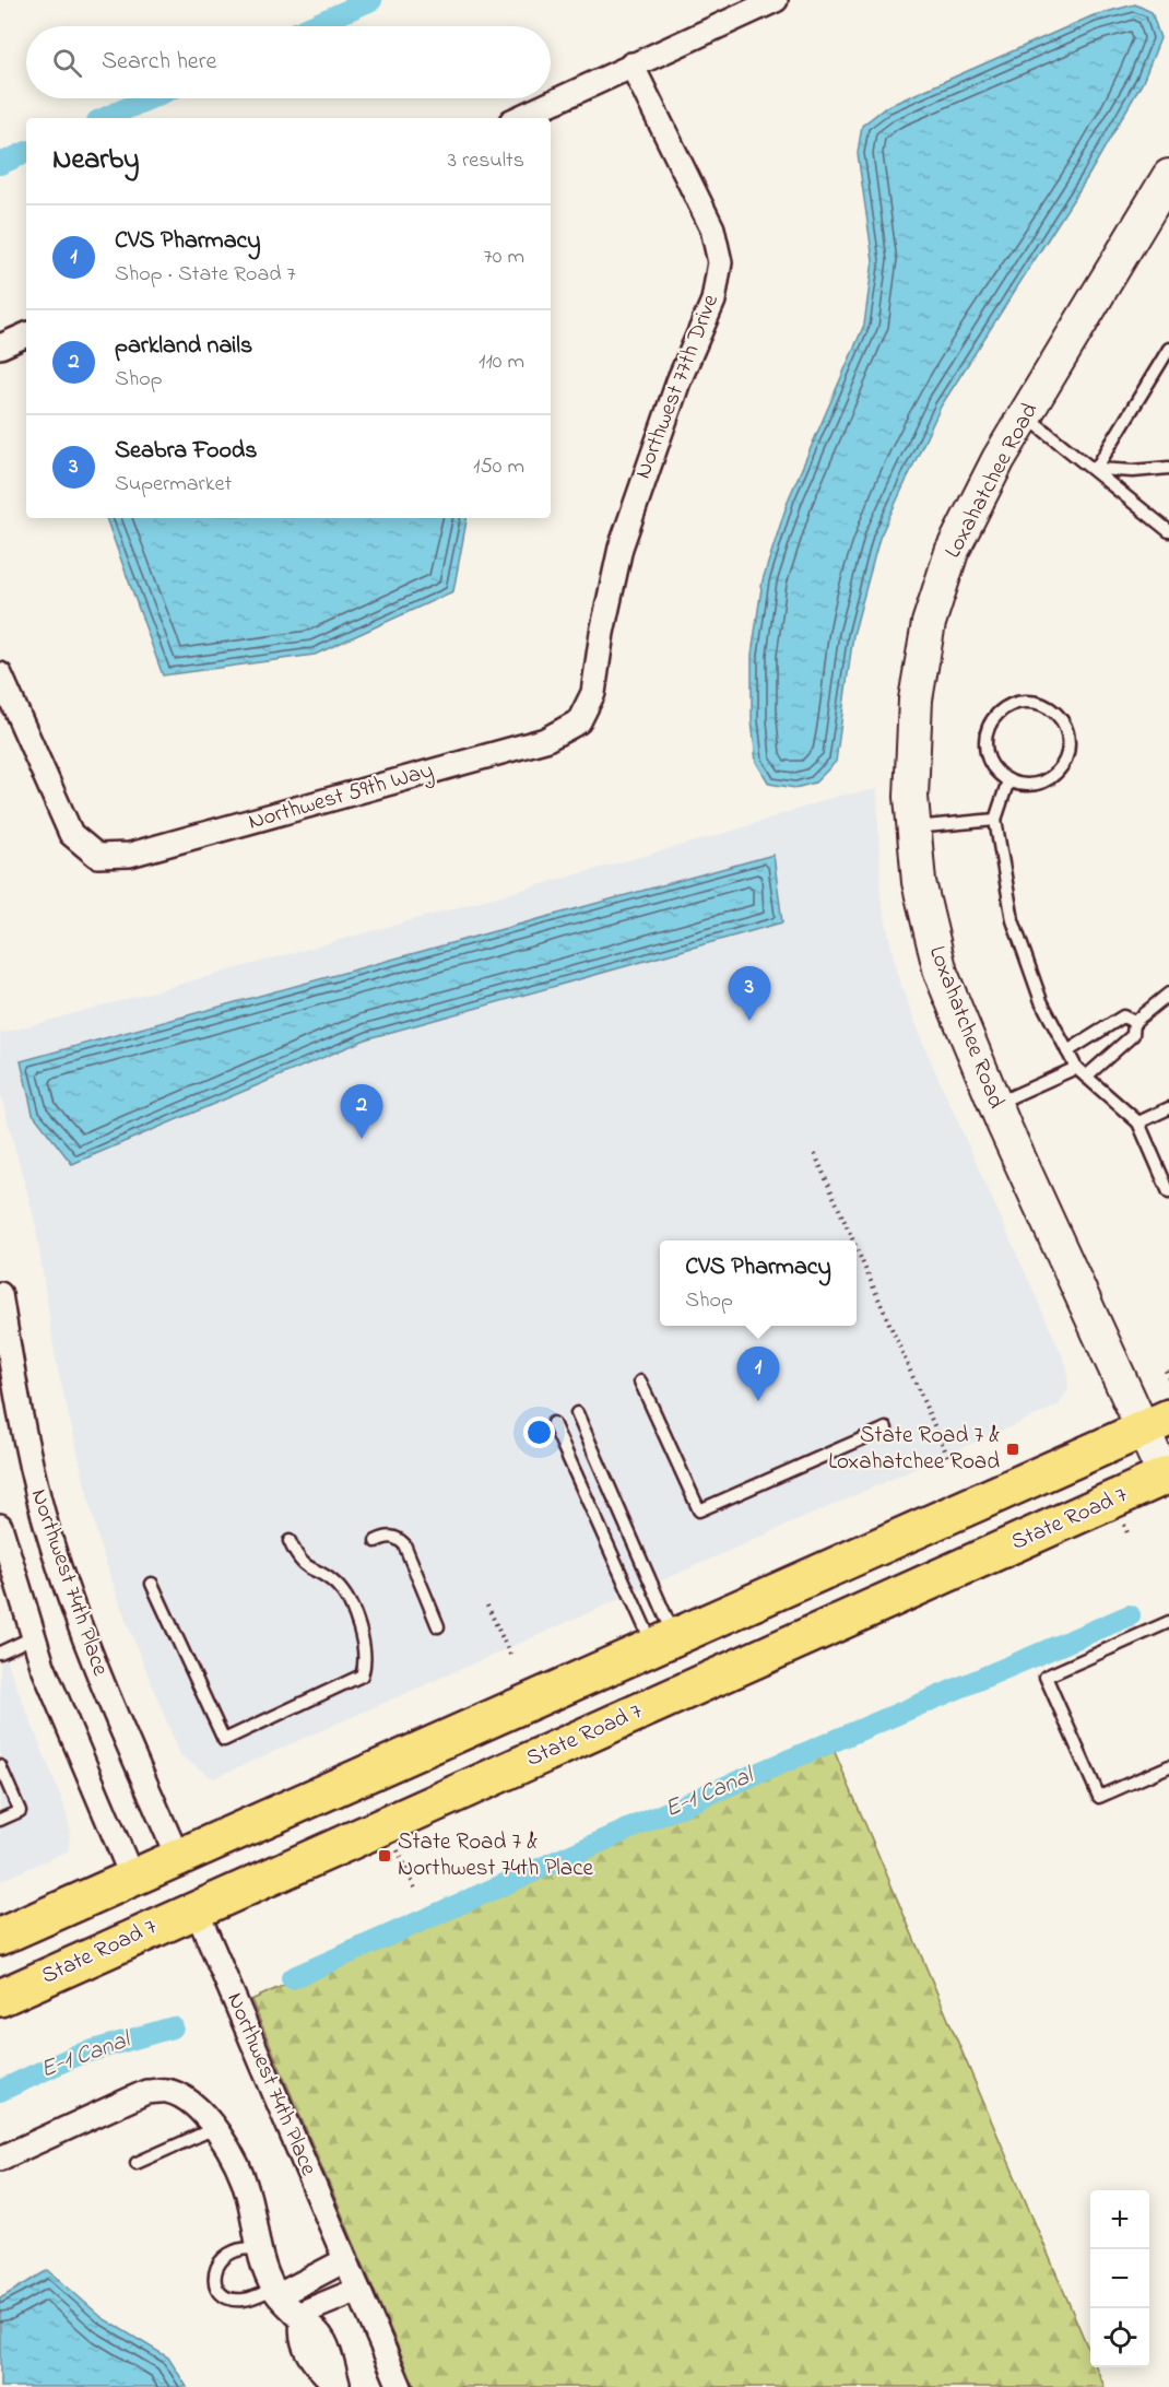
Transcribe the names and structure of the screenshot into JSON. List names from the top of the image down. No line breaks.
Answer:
{"streets":{"main road":["Loxahatchee Road","State Road 7"],"street":["Northwest 77th Drive","Northwest 59th Way","Northwest 74th Place"]},"crossings":[["Northwest 77th Drive","Northwest 59th Way"],["Loxahatchee Road","State Road 7"],["State Road 7","Northwest 74th Place"]],"water":["E-1 Canal"],"places":{"transit":["State Road 7 & Loxahatchee Road","State Road 7 & Northwest 74th Place"]},"page":{"search":"Search here","heading":["Nearby","3 results"],"list":[{"mark":"1","name":"CVS Pharmacy","note":"Shop · State Road 7","value":"70 m"},{"mark":"2","name":"parkland nails","note":"Shop","value":"110 m"},{"mark":"3","name":"Seabra Foods","note":"Supermarket","value":"150 m"}],"pins":["3","2","1"],"popup":["CVS Pharmacy","Shop"],"map_buttons":["+","−"]}}
